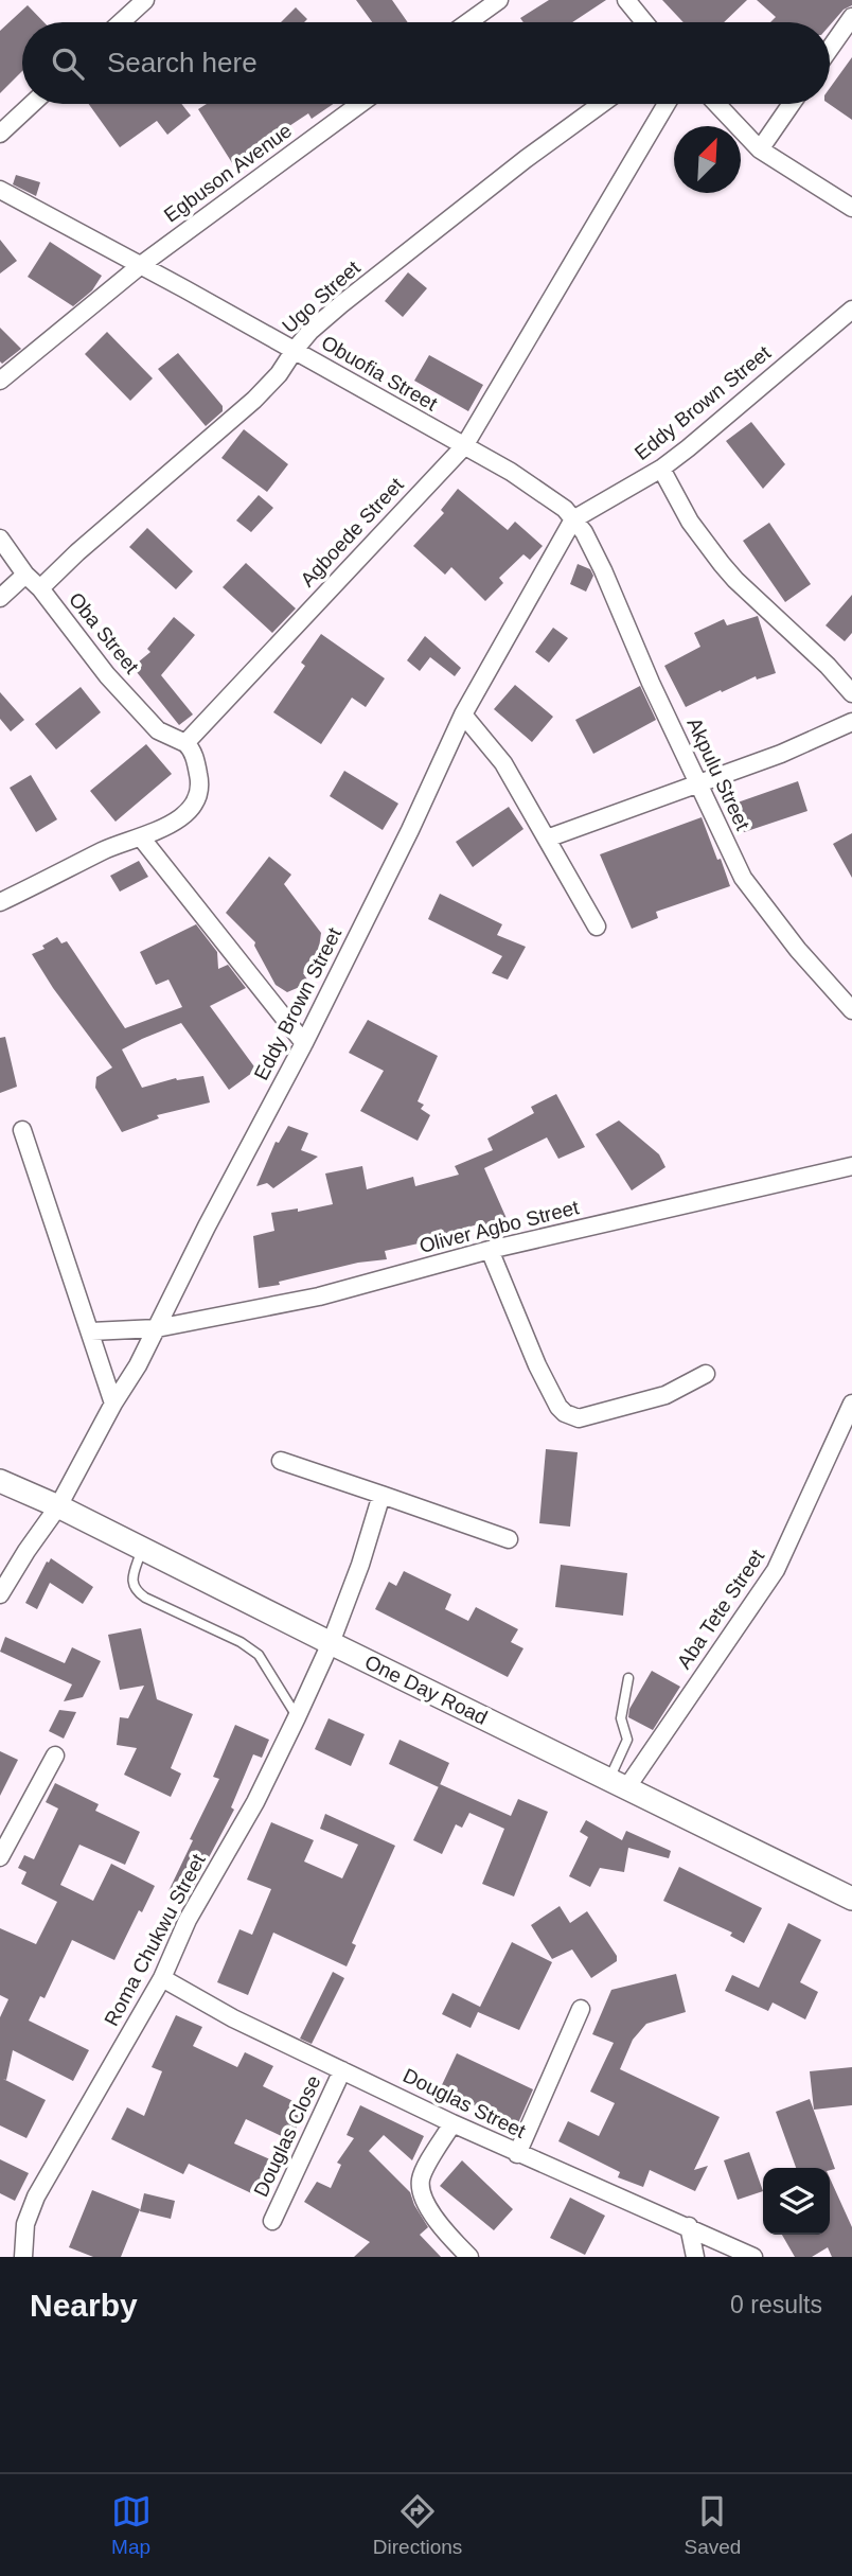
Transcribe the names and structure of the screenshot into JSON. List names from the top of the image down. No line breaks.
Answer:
{"streets":{"main road":["One Day Road"],"street":["Egbuson Avenue","Ugo Street","Obuofia Street","Eddy Brown Street","Agboede Street","Oba Street","Akpulu Street","Oliver Agbo Street","Aba Tete Street","Roma Chukwu Street","Douglas Street","Douglas Close"]},"crossings":[["Egbuson Avenue","Obuofia Street"],["Ugo Street","Obuofia Street"],["Ugo Street","Oba Street"],["Obuofia Street","Eddy Brown Street"],["Obuofia Street","Agboede Street"],["Obuofia Street","Akpulu Street"],["Eddy Brown Street","Akpulu Street"],["Eddy Brown Street","Oliver Agbo Street"],["Eddy Brown Street","One Day Road"],["Agboede Street","Oba Street"],["Aba Tete Street","One Day Road"],["One Day Road","Roma Chukwu Street"],["Roma Chukwu Street","Douglas Street"],["Douglas Street","Douglas Close"]],"north":"top right","page":{"search":"Search here","heading":["Nearby","0 results"],"nav":["Map","Directions","Saved"]}}
